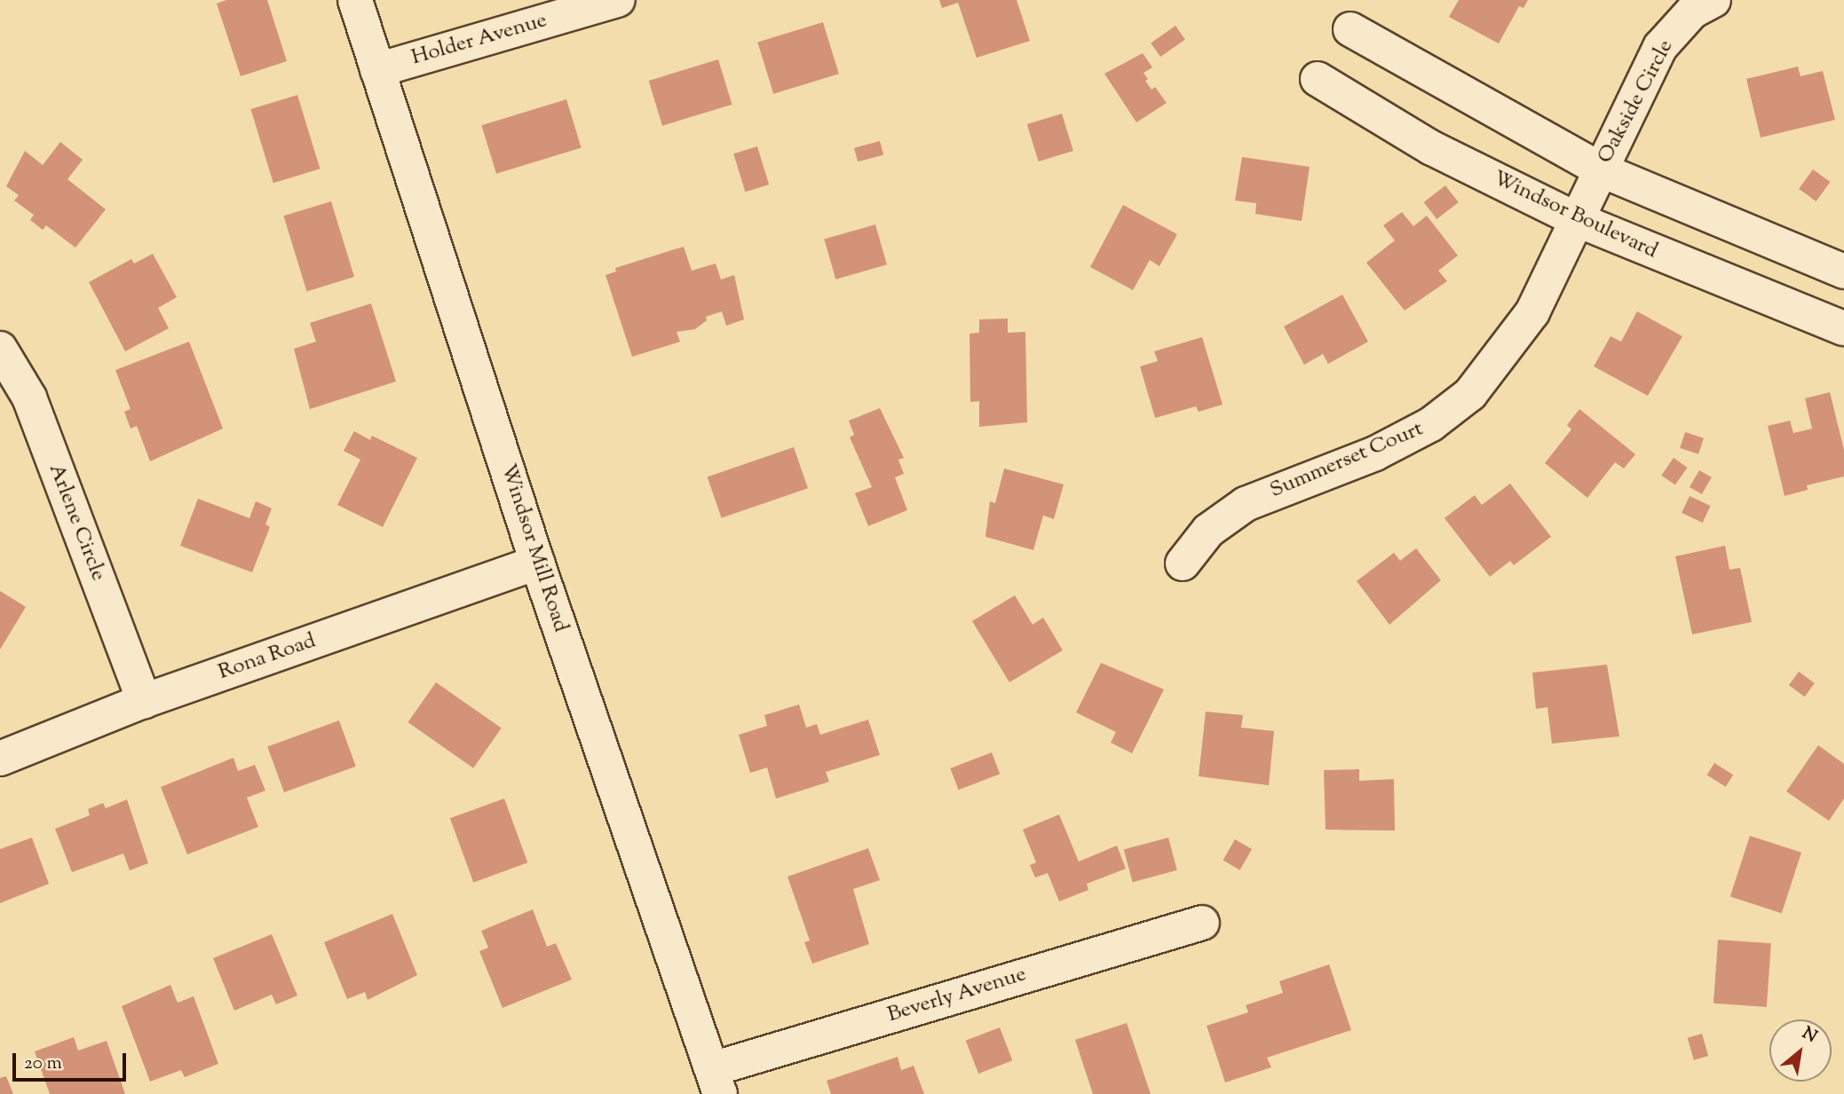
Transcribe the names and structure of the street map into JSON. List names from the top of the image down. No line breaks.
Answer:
{"streets":{"street":["Holder Avenue","Oakside Circle","Windsor Boulevard","Summerset Court","Arlene Circle","Windsor Mill Road","Rona Road","Beverly Avenue"]},"crossings":[["Holder Avenue","Windsor Mill Road"],["Oakside Circle","Windsor Boulevard"],["Oakside Circle","Summerset Court"],["Windsor Boulevard","Summerset Court"],["Arlene Circle","Rona Road"],["Windsor Mill Road","Rona Road"],["Windsor Mill Road","Beverly Avenue"]],"scale_bar":"20 m","north":"top right"}
